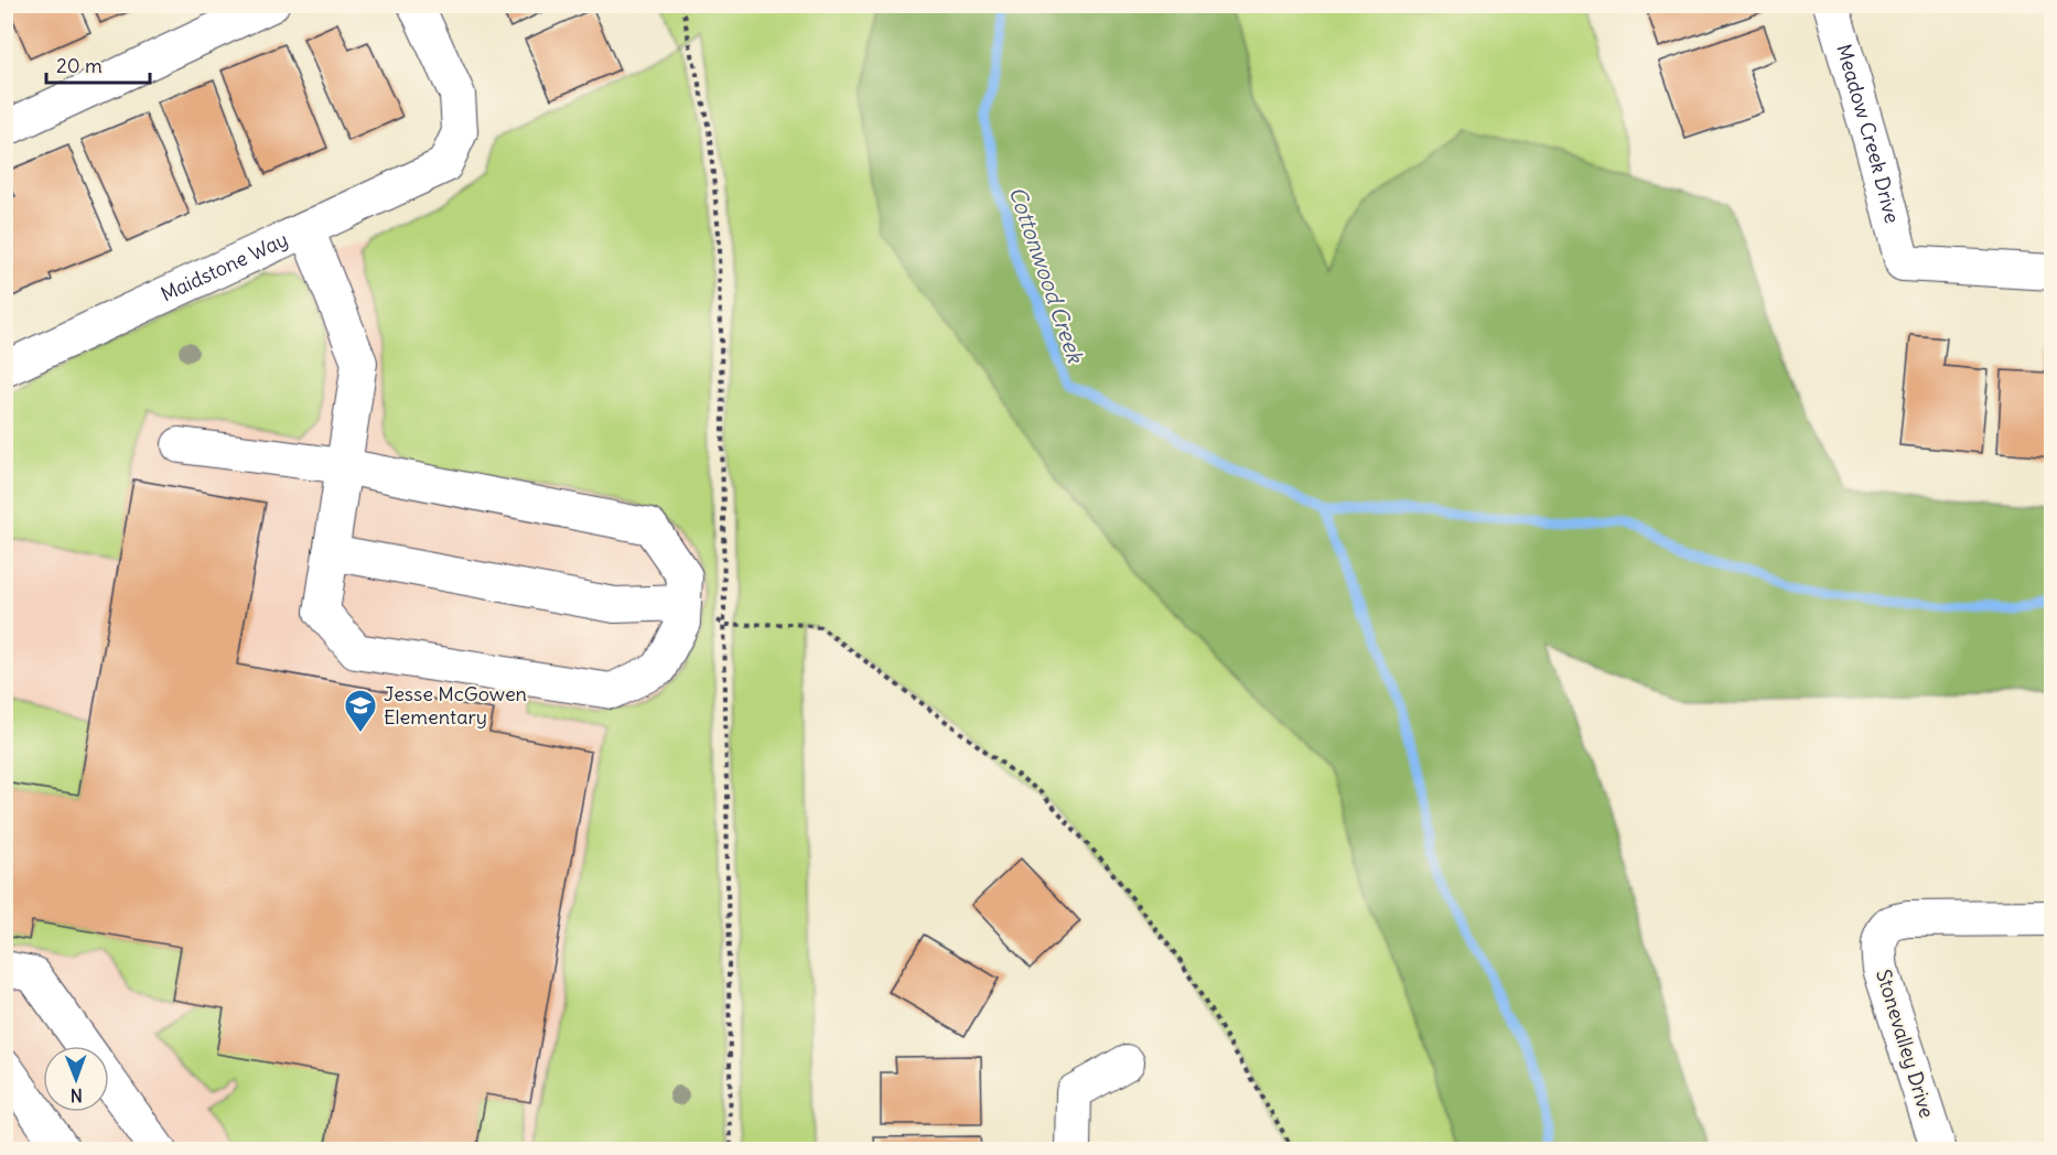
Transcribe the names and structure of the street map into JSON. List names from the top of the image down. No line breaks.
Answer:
{"streets":{"street":["Meadow Creek Drive","Maidstone Way","Stonevalley Drive"]},"water":["Cottonwood Creek"],"places":{"school or university":["Jesse McGowen Elementary"]},"scale_bar":"20 m","north":"bottom"}
